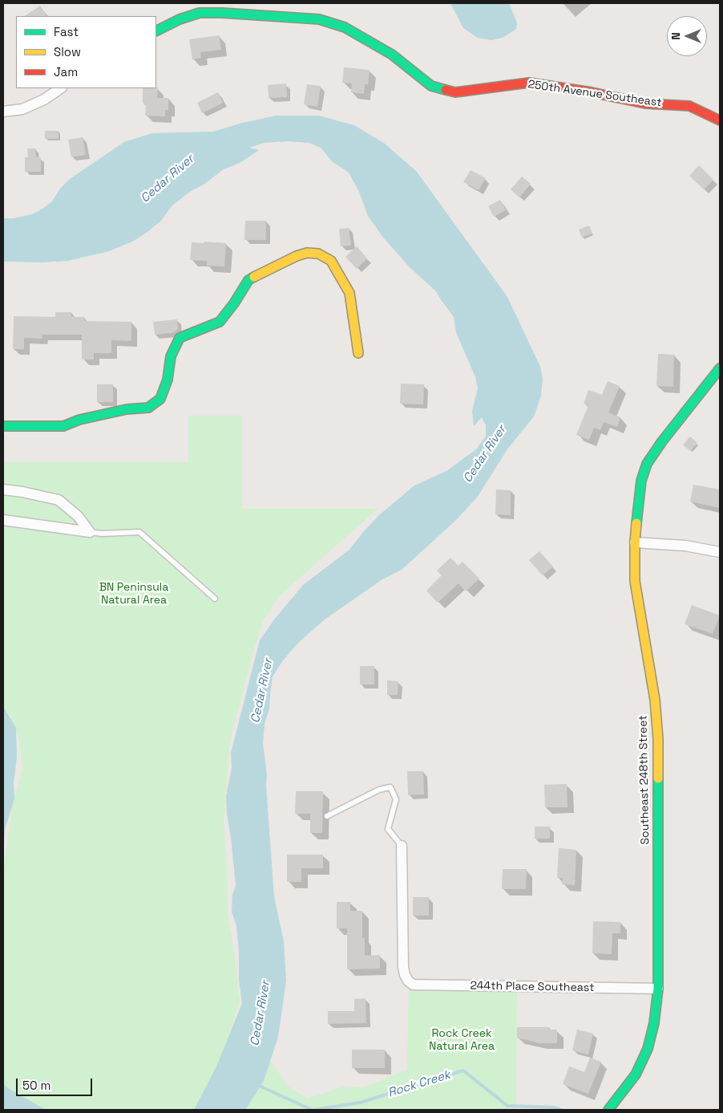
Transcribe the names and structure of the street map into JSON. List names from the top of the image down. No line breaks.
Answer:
{"streets":{"street":["250th Avenue Southeast","Southeast 248th Street","244th Place Southeast"]},"crossings":[["Southeast 248th Street","244th Place Southeast"]],"water":["Cedar River","Rock Creek"],"parks":["BN Peninsula Natural Area","Rock Creek Natural Area"],"legend":["Fast","Slow","Jam"],"scale_bar":"50 m","north":"left"}
